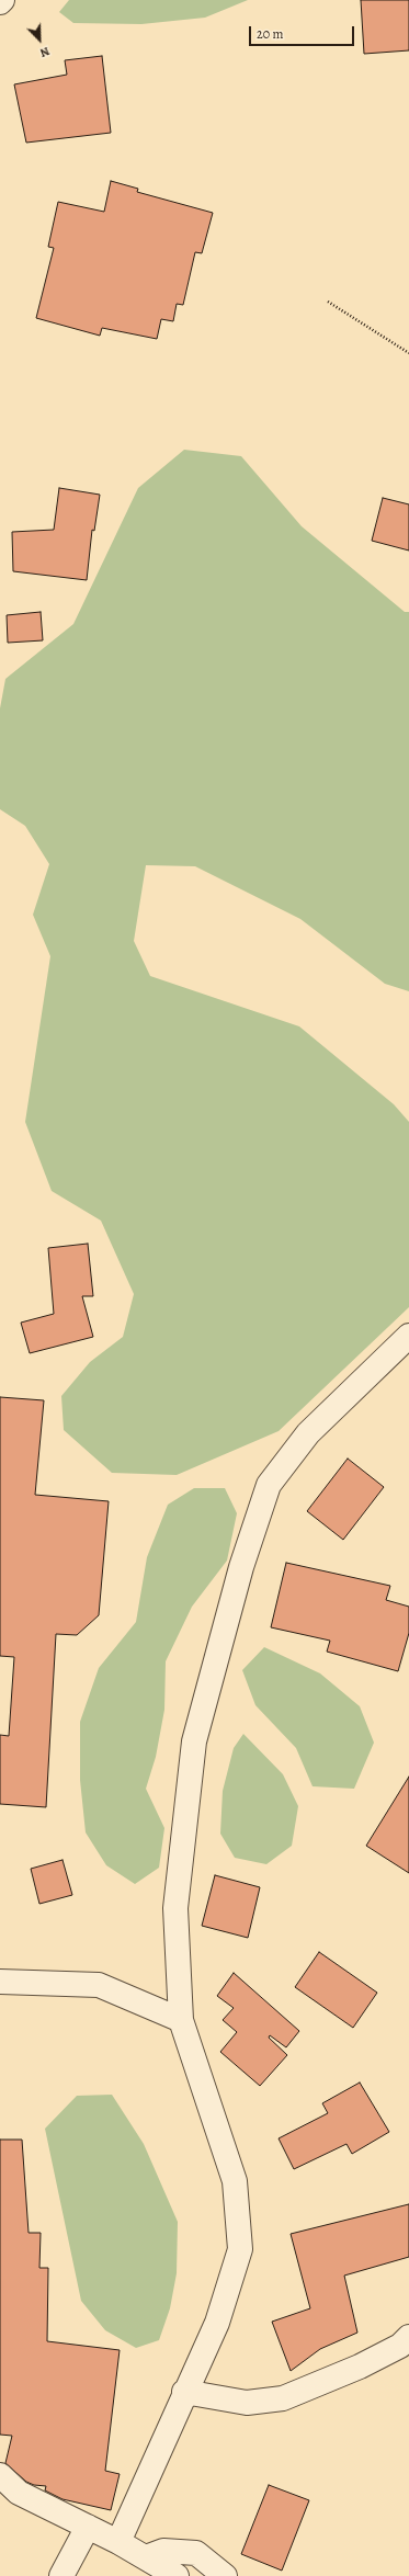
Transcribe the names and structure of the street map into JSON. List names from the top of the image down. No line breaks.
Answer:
{"scale_bar":"20 m","north":"bottom right"}
